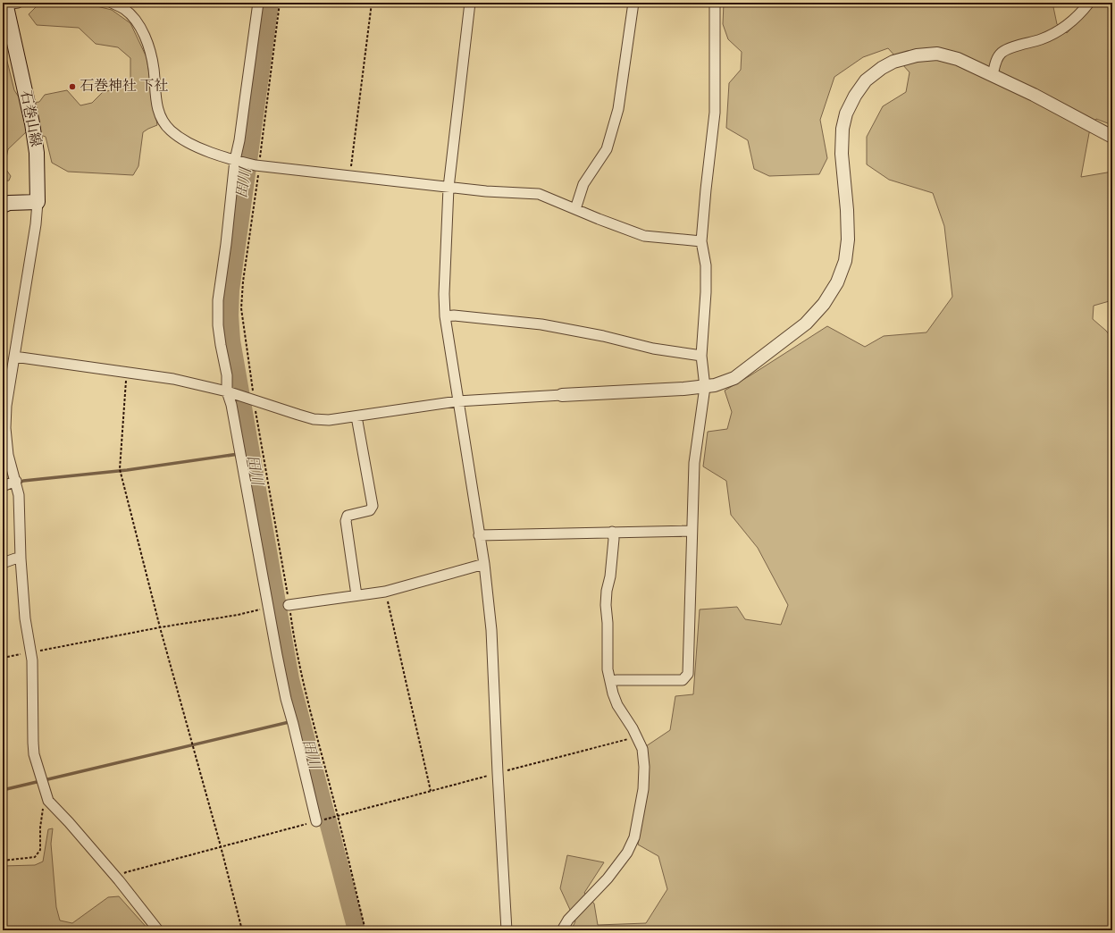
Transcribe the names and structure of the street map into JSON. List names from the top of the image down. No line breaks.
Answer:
{"streets":{"main road":["石巻山線"]},"water":["田川"],"places":["石巻神社 下社"]}
